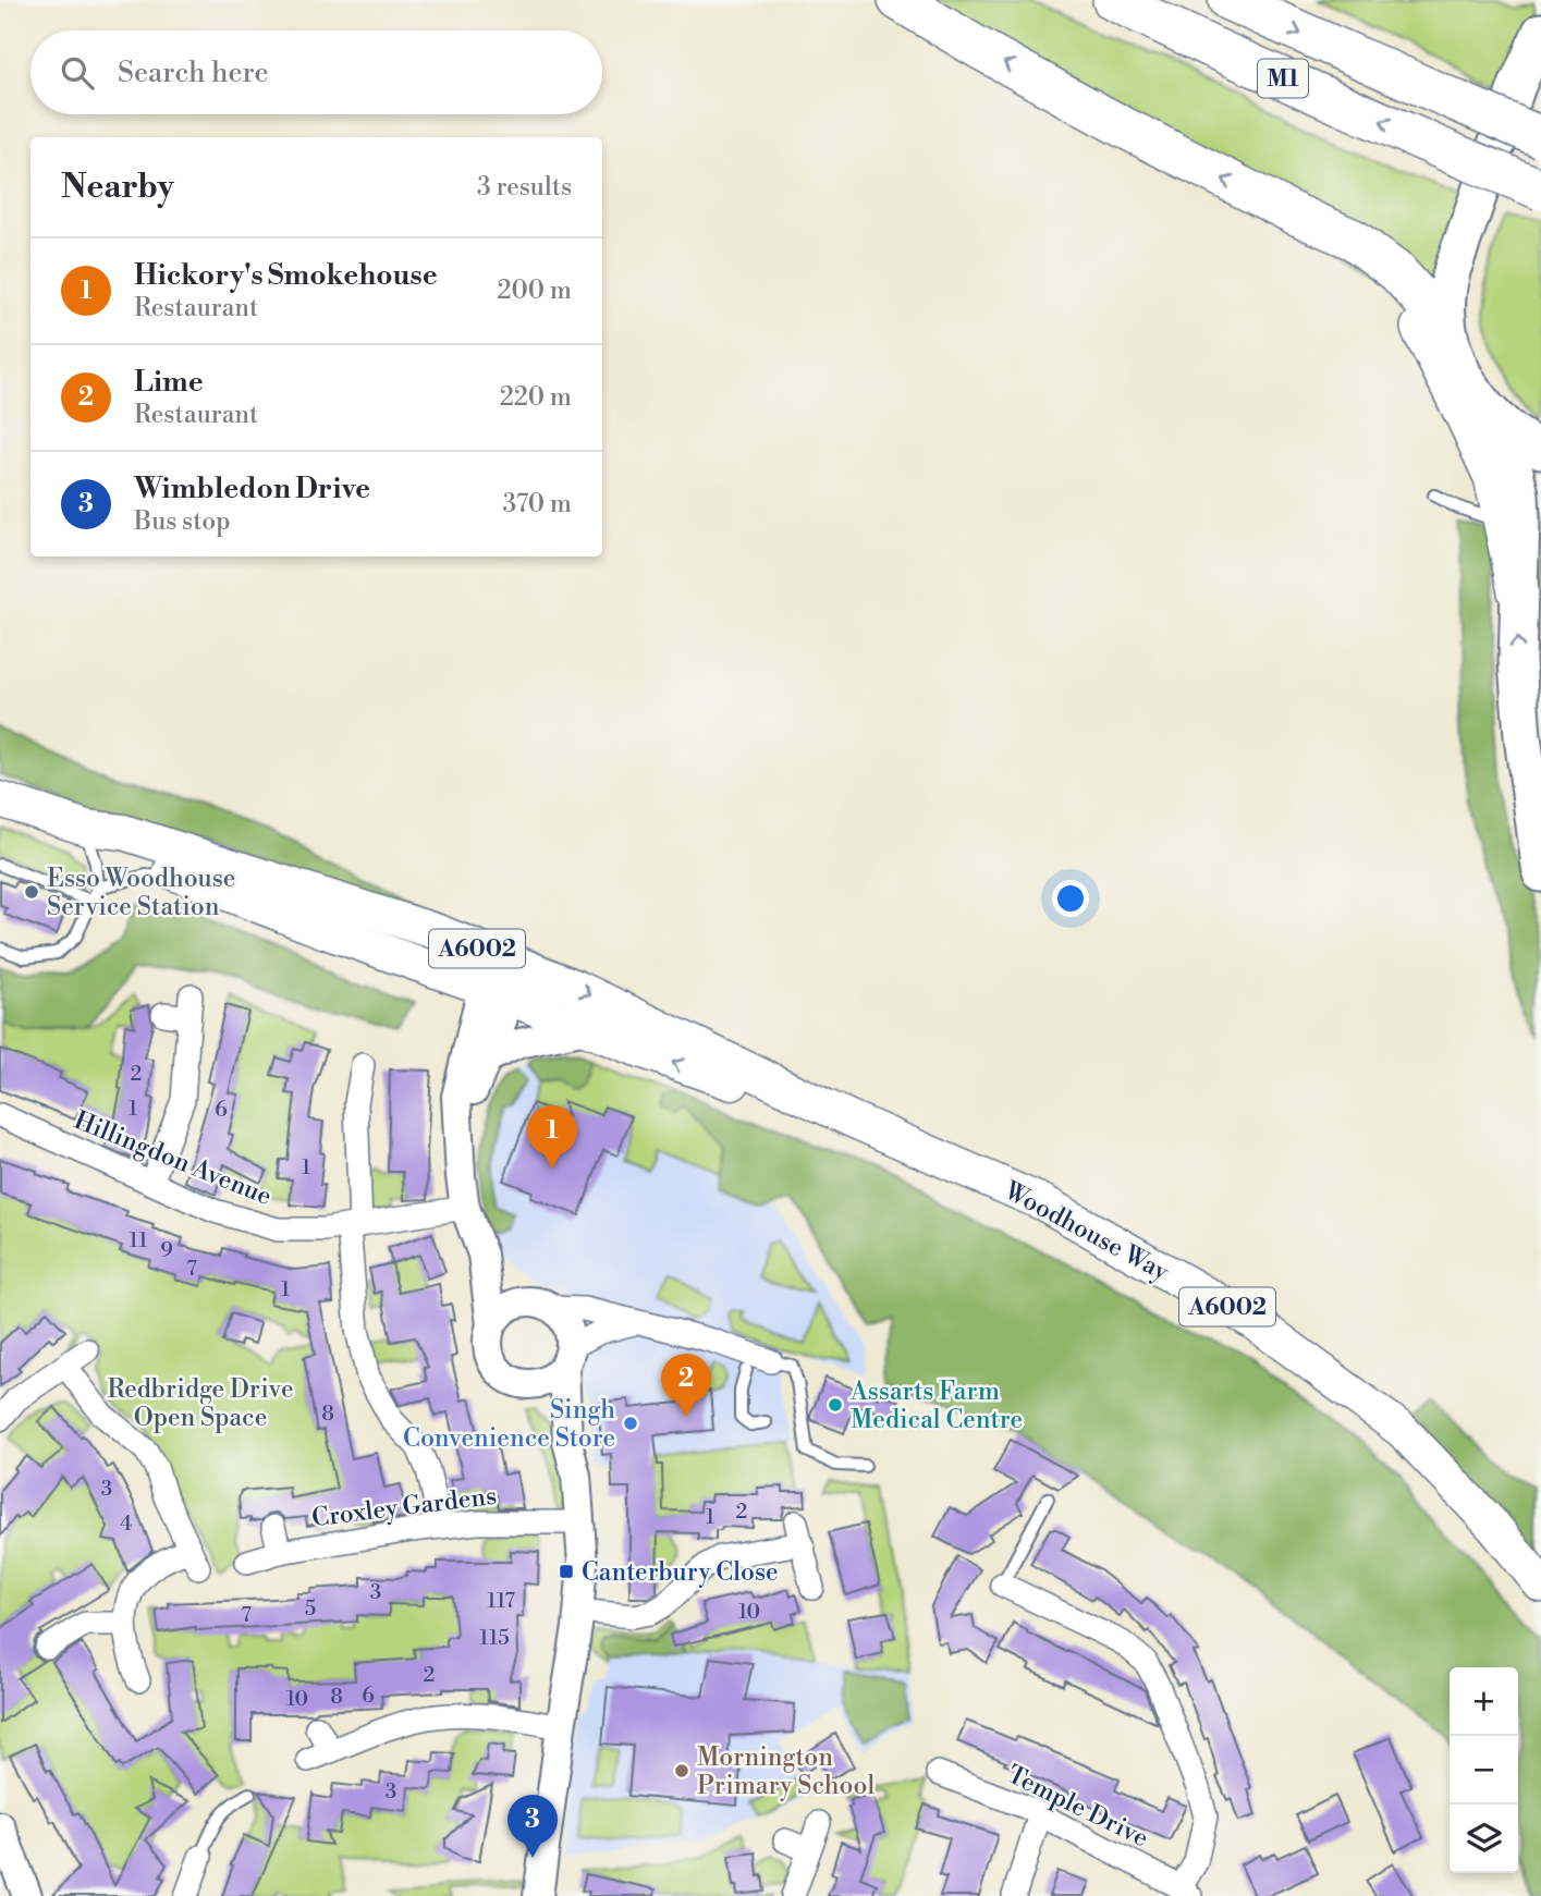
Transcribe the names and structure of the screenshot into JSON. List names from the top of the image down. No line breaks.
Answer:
{"streets":{"highway":["M1"],"main road":["A6002","Woodhouse Way"],"street":["Hillingdon Avenue","Croxley Gardens","Temple Drive"]},"crossings":[["A6002","Woodhouse Way"]],"parks":["Redbridge Drive Open Space"],"places":{"other":["Esso Woodhouse Service Station","Assarts Farm Medical Centre","Singh Convenience Store","Mornington Primary School"],"transit":["Canterbury Close"]},"house_numbers":["2","1","6","1","11","9","7","1","8","3","2","1","4","3","117","5","10","7","115","2","6","8","10","3"],"page":{"search":"Search here","heading":["Nearby","3 results"],"list":[{"mark":"1","name":"Hickory's Smokehouse","note":"Restaurant","value":"200 m"},{"mark":"2","name":"Lime","note":"Restaurant","value":"220 m"},{"mark":"3","name":"Wimbledon Drive","note":"Bus stop","value":"370 m"}],"pins":["1","2","3"],"map_buttons":["+","−"]}}
